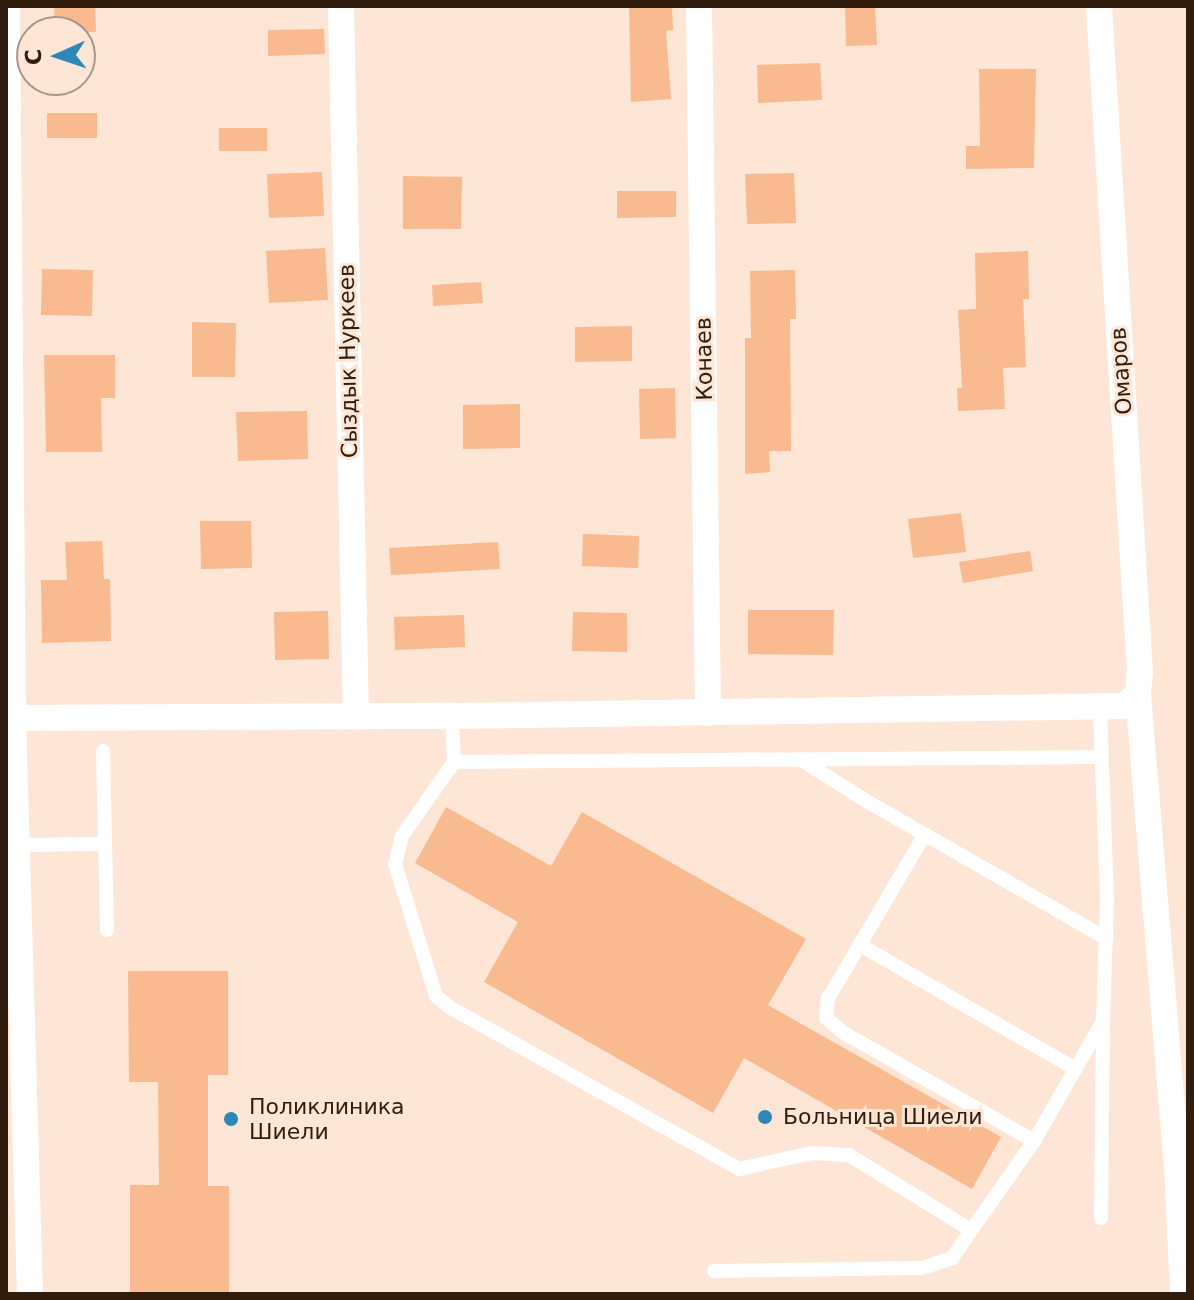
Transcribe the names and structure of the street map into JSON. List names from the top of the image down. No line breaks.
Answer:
{"streets":{"street":["Конаев","Сыздык Нуркеев","Омаров"]},"places":["Больница Шиели","Поликлиника Шиели"],"north":"left"}
